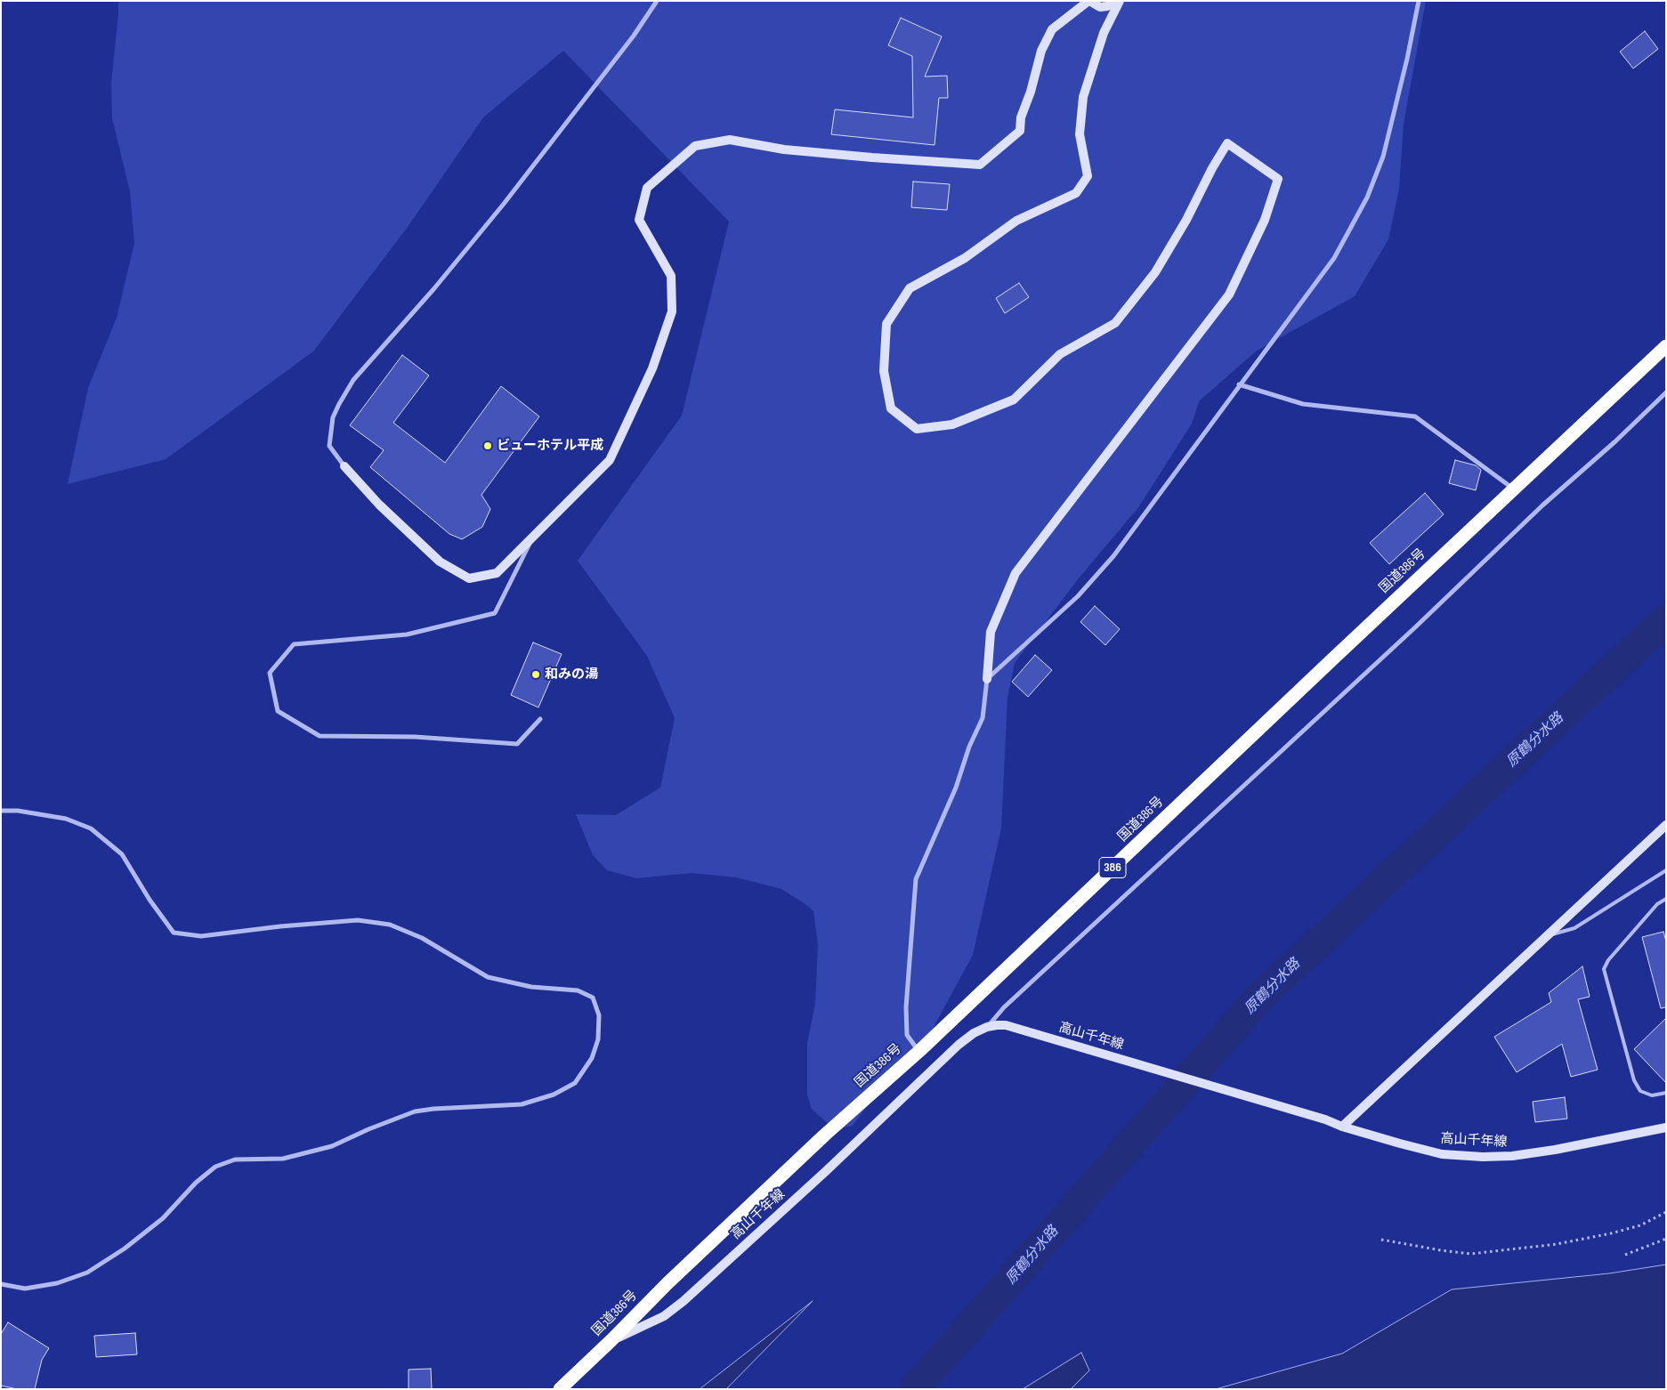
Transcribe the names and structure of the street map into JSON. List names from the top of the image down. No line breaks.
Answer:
{"streets":{"highway":["国道386号","386"],"street":["高山千年線"]},"crossings":[["国道386号","高山千年線"]],"water":["原鶴分水路"],"places":["ビューホテル平成","和みの湯"]}
